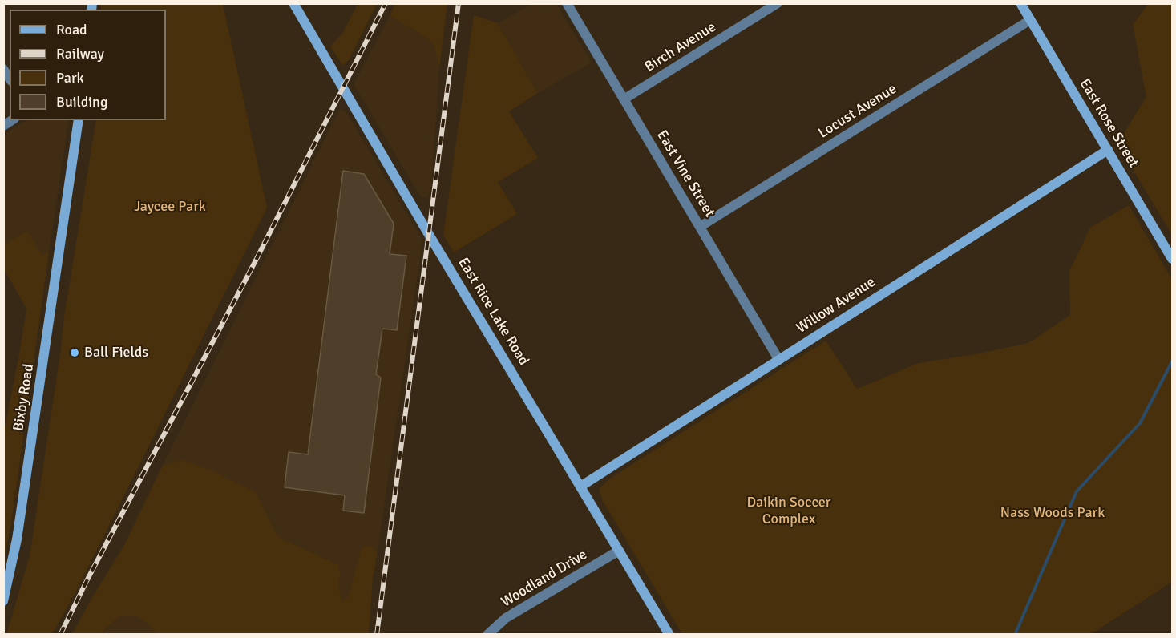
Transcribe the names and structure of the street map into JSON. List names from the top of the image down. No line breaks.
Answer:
{"streets":{"street":["Birch Avenue","Locust Avenue","East Rose Street","East Vine Street","Willow Avenue","East Rice Lake Road","Bixby Road","Woodland Drive"]},"crossings":[["Birch Avenue","East Vine Street"],["Locust Avenue","East Rose Street"],["Locust Avenue","East Vine Street"],["East Rose Street","Willow Avenue"],["East Vine Street","Willow Avenue"],["Willow Avenue","East Rice Lake Road"],["East Rice Lake Road","Woodland Drive"]],"parks":["Jaycee Park","Daikin Soccer Complex","Nass Woods Park"],"places":["Ball Fields"],"legend":["Road","Railway","Park","Building"]}
